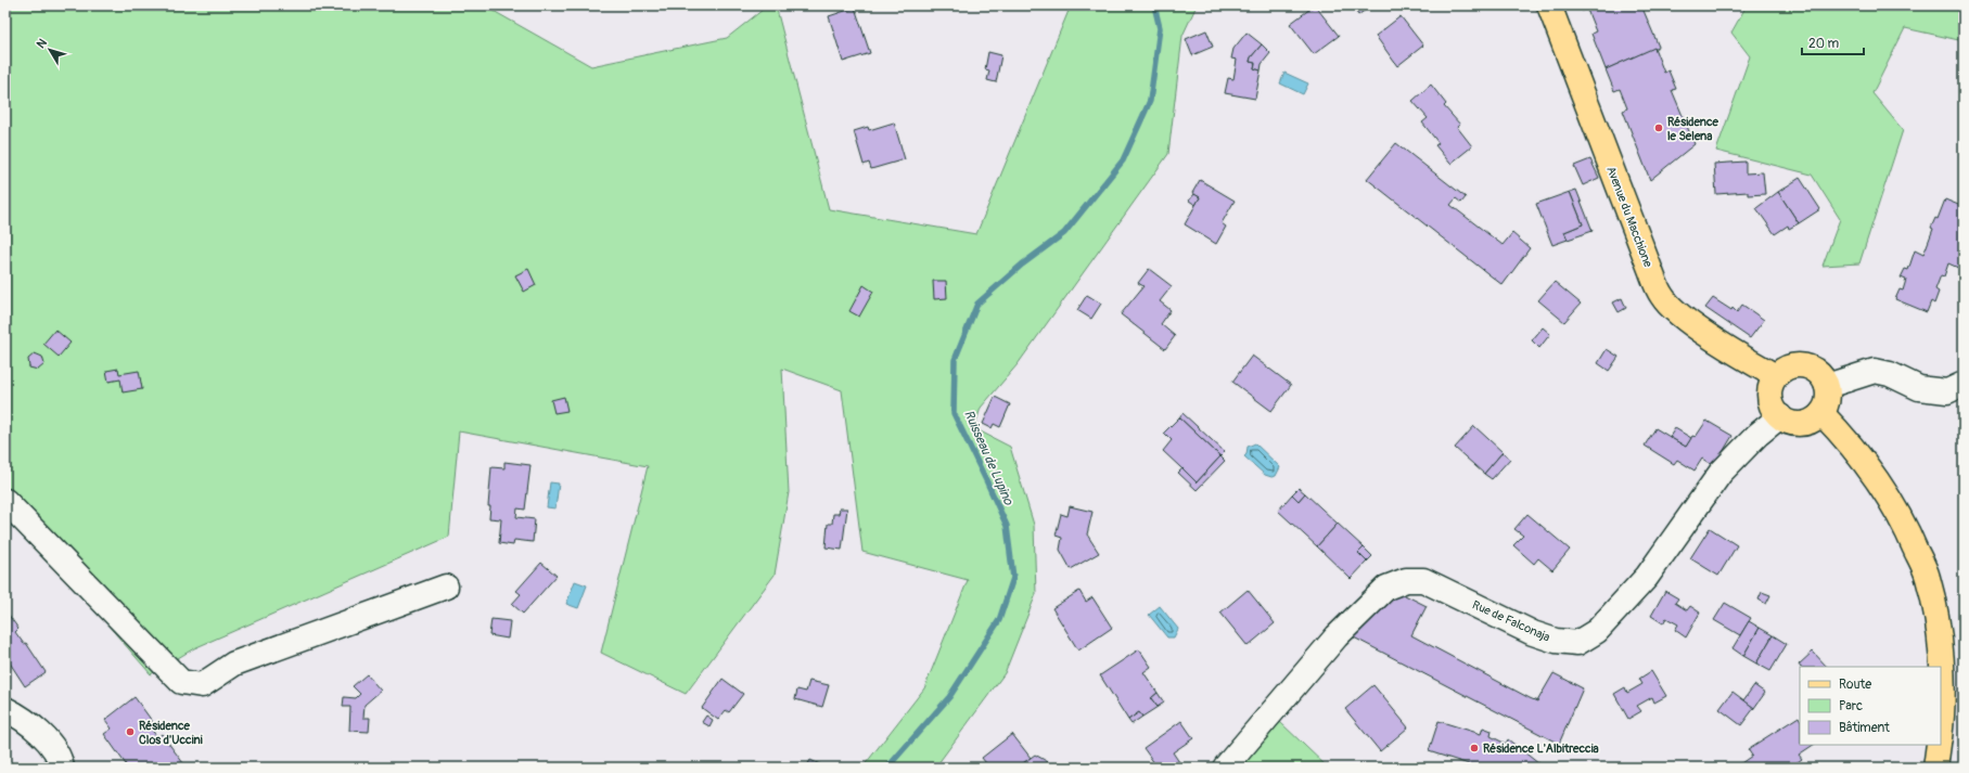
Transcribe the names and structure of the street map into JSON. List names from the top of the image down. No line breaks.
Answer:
{"streets":{"main road":["Avenue du Macchione"],"street":["Rue de Falconaja"]},"crossings":[["Avenue du Macchione","Rue de Falconaja"]],"water":["Ruisseau de Lupino"],"places":["Résidence le Selena","Résidence Clos d'Uccini","Résidence L'Albitreccia"],"legend":["Route","Parc","Bâtiment"],"scale_bar":"20 m","north":"top left"}
